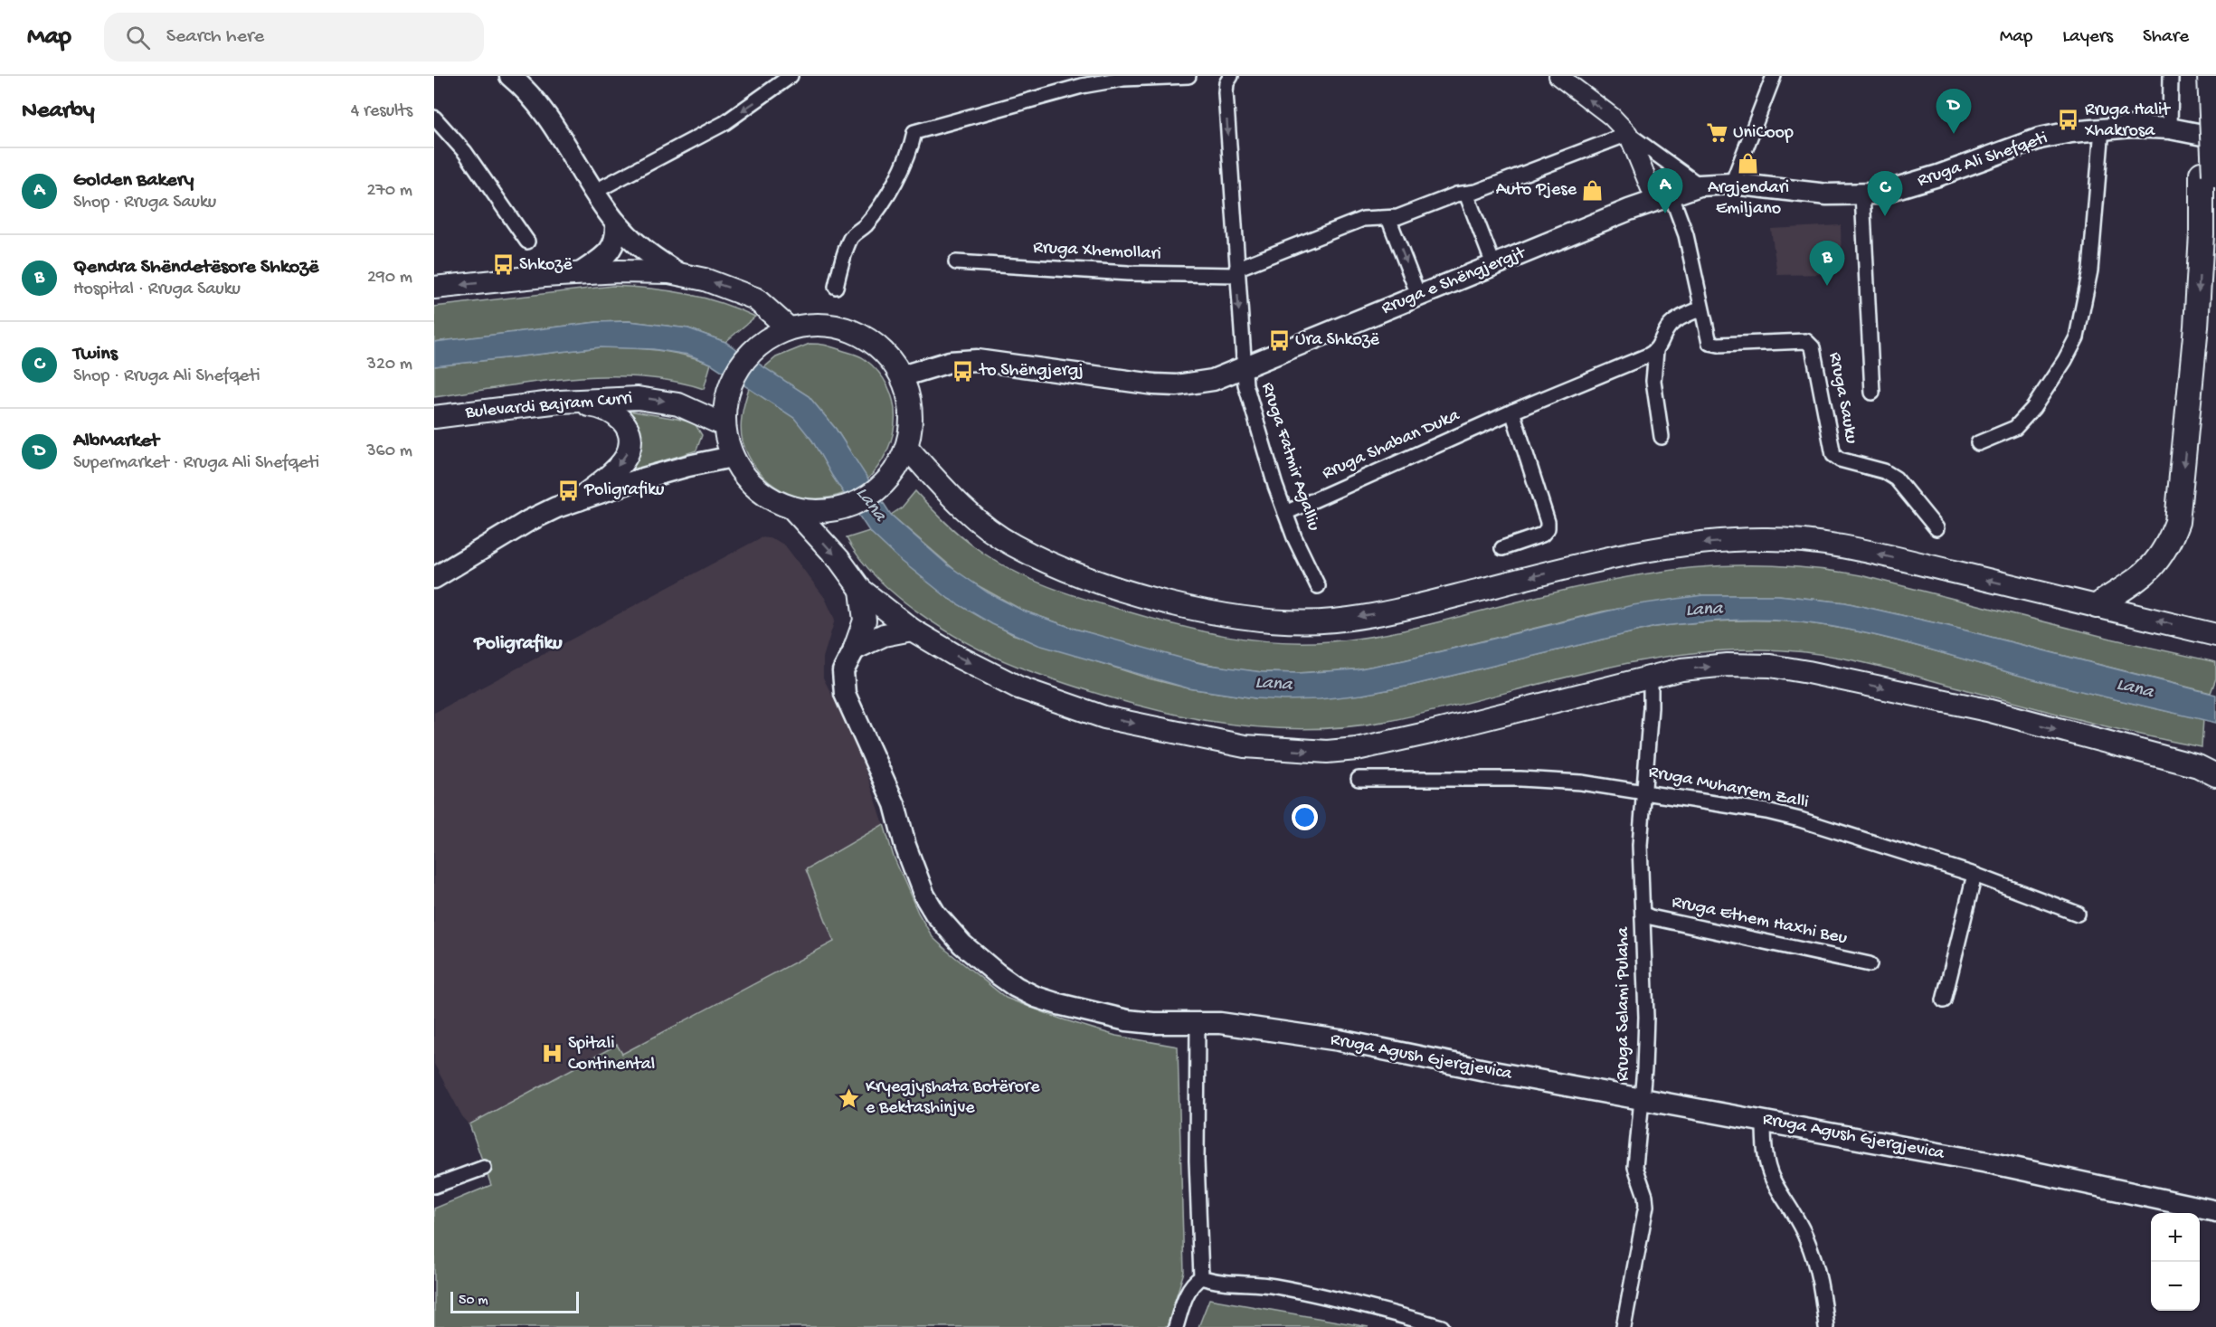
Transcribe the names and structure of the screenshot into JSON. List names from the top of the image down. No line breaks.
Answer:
{"streets":{"main road":["Rruga Ali Shefqeti","Rruga e Shëngjergjt","Bulevardi Bajram Curri","Rruga Agush Gjergjevica"],"street":["Rruga Xhemollari","Rruga Sauku","Rruga Shaban Duka","Rruga Fatmir Agalliu","Rruga Muharrem Zalli","Rruga Ethem Haxhi Beu","Rruga Selami Pulaha"]},"crossings":[["Rruga Ali Shefqeti","Rruga e Shëngjergjt"],["Rruga Ali Shefqeti","Rruga Sauku"],["Rruga e Shëngjergjt","Rruga Sauku"],["Rruga e Shëngjergjt","Bulevardi Bajram Curri"],["Rruga e Shëngjergjt","Rruga Fatmir Agalliu"],["Rruga Shaban Duka","Rruga Fatmir Agalliu"],["Rruga Muharrem Zalli","Rruga Selami Pulaha"],["Rruga Ethem Haxhi Beu","Rruga Selami Pulaha"],["Rruga Selami Pulaha","Rruga Agush Gjergjevica"]],"districts":["Poligrafiku"],"water":["Lana"],"places":{"bus stop":["Rruga Halit Xhakrosa","Shkozë","Ura Shkozë","to Shëngjergj","Poligrafiku"],"supermarket":["UniCoop"],"shop":["Argjendari Emiljano","Auto Pjese"],"hospital":["Spitali Continental"],"place":["Kryegjyshata Botërore e Bektashinjve"]},"scale_bar":"50 m","page":{"header":"Map","search":"Search here","nav":["Map","Layers","Share"],"heading":["Nearby","4 results"],"pins":["D","A","C","B"],"list":[{"mark":"A","name":"Golden Bakery","note":"Shop · Rruga Sauku","value":"270 m"},{"mark":"B","name":"Qendra Shëndetësore Shkozë","note":"Hospital · Rruga Sauku","value":"290 m"},{"mark":"C","name":"Twins","note":"Shop · Rruga Ali Shefqeti","value":"320 m"},{"mark":"D","name":"AlbMarket","note":"Supermarket · Rruga Ali Shefqeti","value":"360 m"}],"map_buttons":["+","−"],"scale":"50 m"}}
